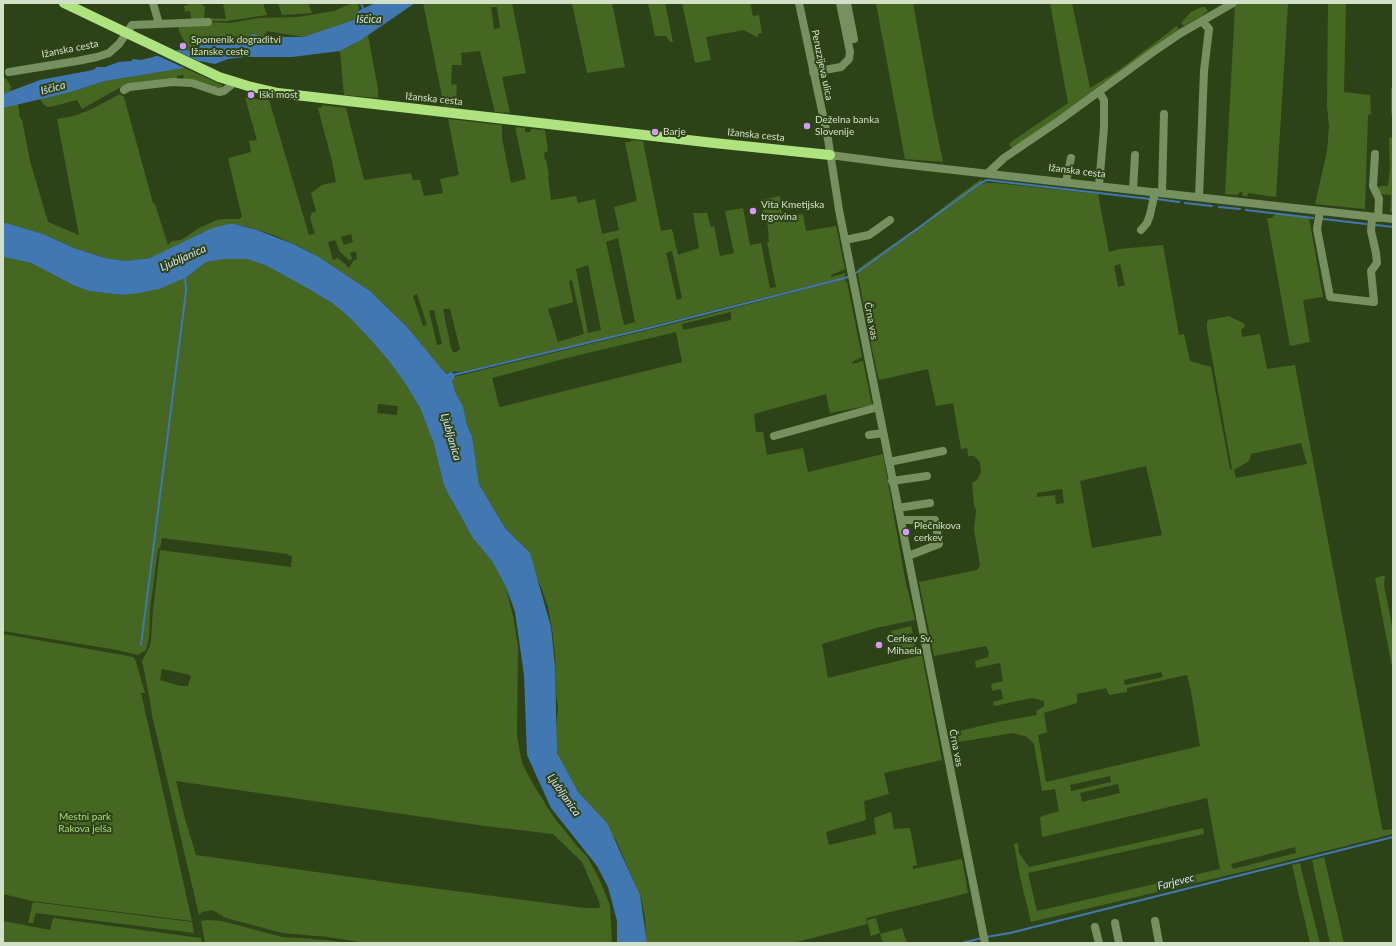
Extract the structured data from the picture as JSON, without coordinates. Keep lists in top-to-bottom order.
{
  "streets": {
    "main road": ["Ižanska cesta"],
    "street": ["Peruzzijeva ulica", "Črna vas"]
  },
  "crossings": [
    ["Ižanska cesta", "Peruzzijeva ulica"],
    ["Ižanska cesta", "Črna vas"],
    ["Peruzzijeva ulica", "Črna vas"]
  ],
  "water": ["Iščica", "Ljubljanica", "Farjevec"],
  "parks": ["Mestni park Rakova jelša"],
  "places": [
    "Spomenik dograditvi Ižanske ceste",
    "Iški most",
    "Deželna banka Slovenije",
    "Barje",
    "Vita Kmetijska trgovina",
    "Plečnikova cerkev",
    "Cerkev Sv. Mihaela"
  ]
}
